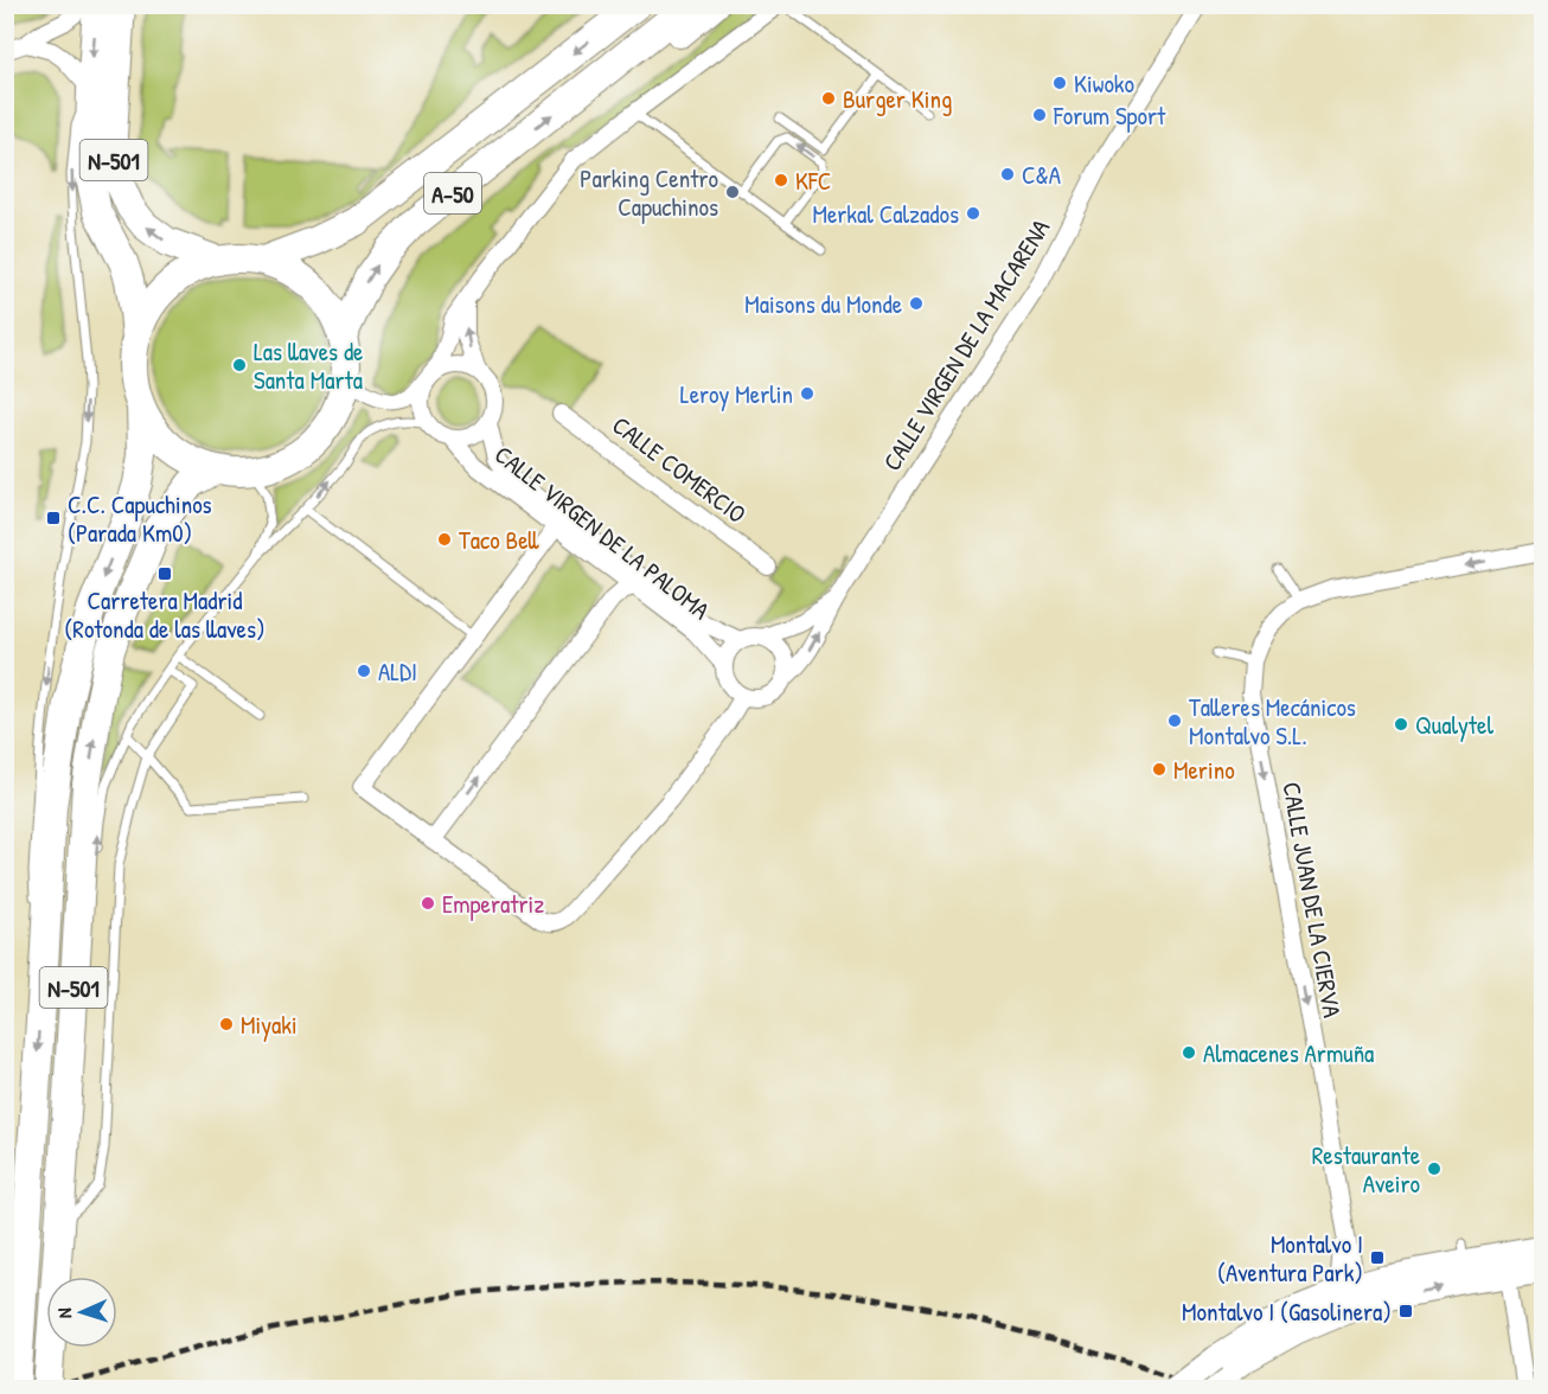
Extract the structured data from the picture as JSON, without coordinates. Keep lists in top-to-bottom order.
{
  "streets": {
    "highway": ["N-501", "A-50"],
    "street": [
      "CALLE VIRGEN DE LA MACARENA",
      "CALLE COMERCIO",
      "CALLE VIRGEN DE LA PALOMA",
      "CALLE JUAN DE LA CIERVA"
    ]
  },
  "crossings": [
    ["N-501", "A-50"],
    ["CALLE VIRGEN DE LA MACARENA", "CALLE VIRGEN DE LA PALOMA"]
  ],
  "one_way": ["CALLE JUAN DE LA CIERVA"],
  "places": {
    "other": [
      "Kiwoko",
      "Burger King",
      "Forum Sport",
      "C&A",
      "KFC",
      "Parking Centro Capuchinos",
      "Merkal Calzados",
      "Maisons du Monde",
      "Las llaves de Santa Marta",
      "Leroy Merlin",
      "Taco Bell",
      "ALDI",
      "Talleres Mecánicos Montalvo S.L.",
      "Qualytel",
      "Merino",
      "Emperatriz",
      "Miyaki",
      "Almacenes Armuña",
      "Restaurante Aveiro"
    ],
    "transit": [
      "C.C. Capuchinos (Parada Km0)",
      "Carretera Madrid (Rotonda de las llaves)",
      "Montalvo I (Aventura Park)",
      "Montalvo I (Gasolinera)"
    ]
  },
  "north": "left"
}
